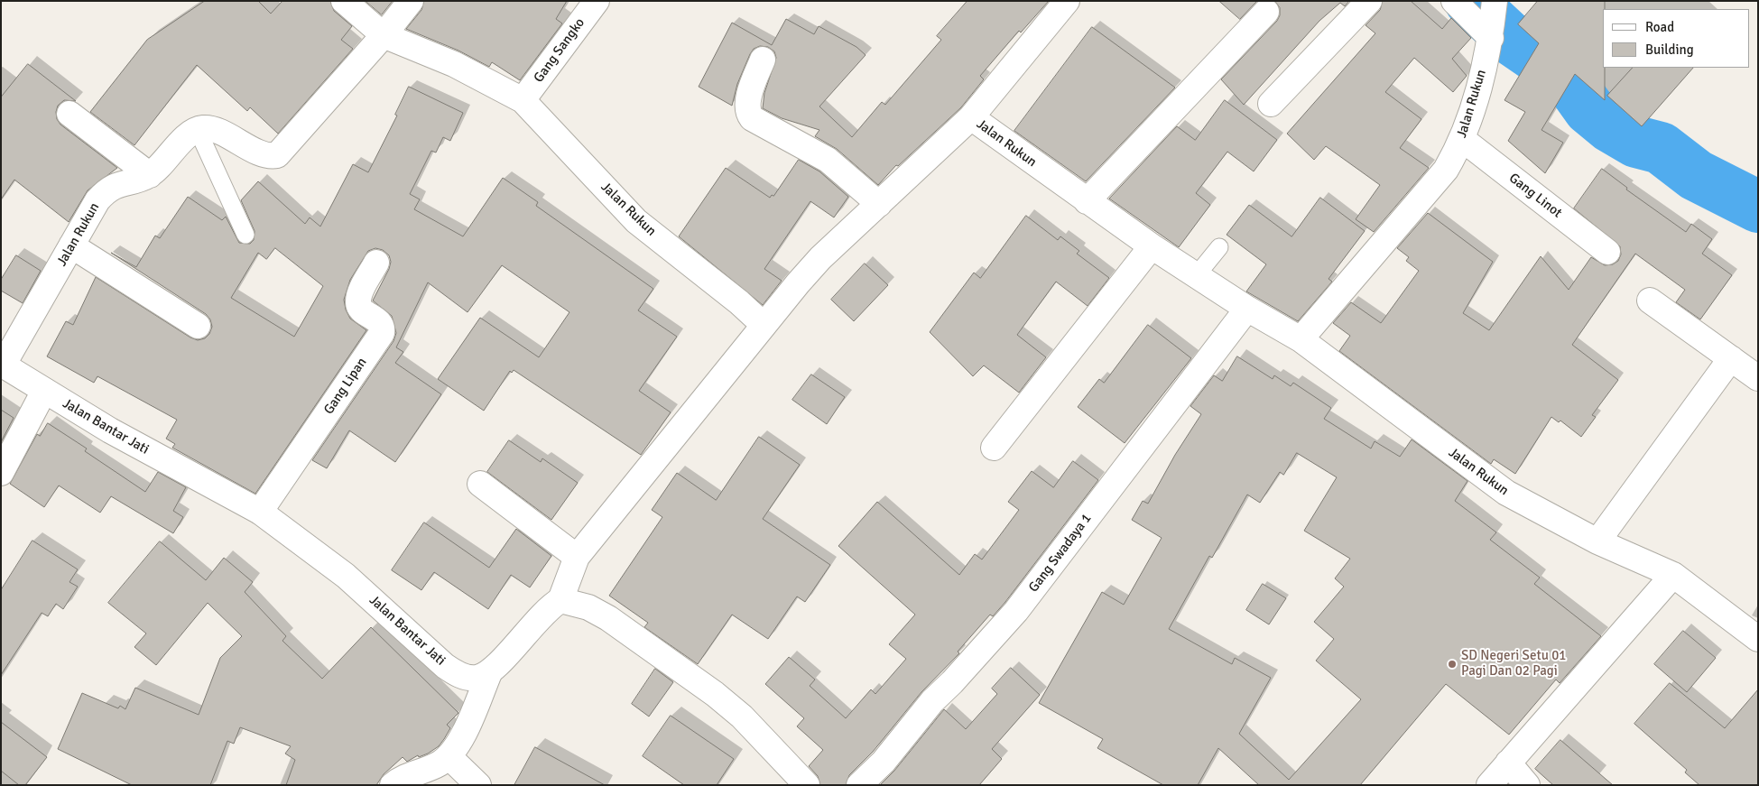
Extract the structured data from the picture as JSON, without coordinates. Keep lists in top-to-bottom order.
{
  "streets": {
    "street": [
      "Gang Sangko",
      "Jalan Rukun",
      "Gang Linot",
      "Gang Lipan",
      "Jalan Bantar Jati",
      "Gang Swadaya 1"
    ]
  },
  "crossings": [
    ["Gang Sangko", "Jalan Rukun"],
    ["Jalan Rukun", "Gang Linot"],
    ["Jalan Rukun", "Jalan Bantar Jati"],
    ["Jalan Rukun", "Gang Swadaya 1"],
    ["Gang Lipan", "Jalan Bantar Jati"]
  ],
  "places": ["SD Negeri Setu 01 Pagi Dan 02 Pagi"],
  "legend": ["Road", "Building"]
}
